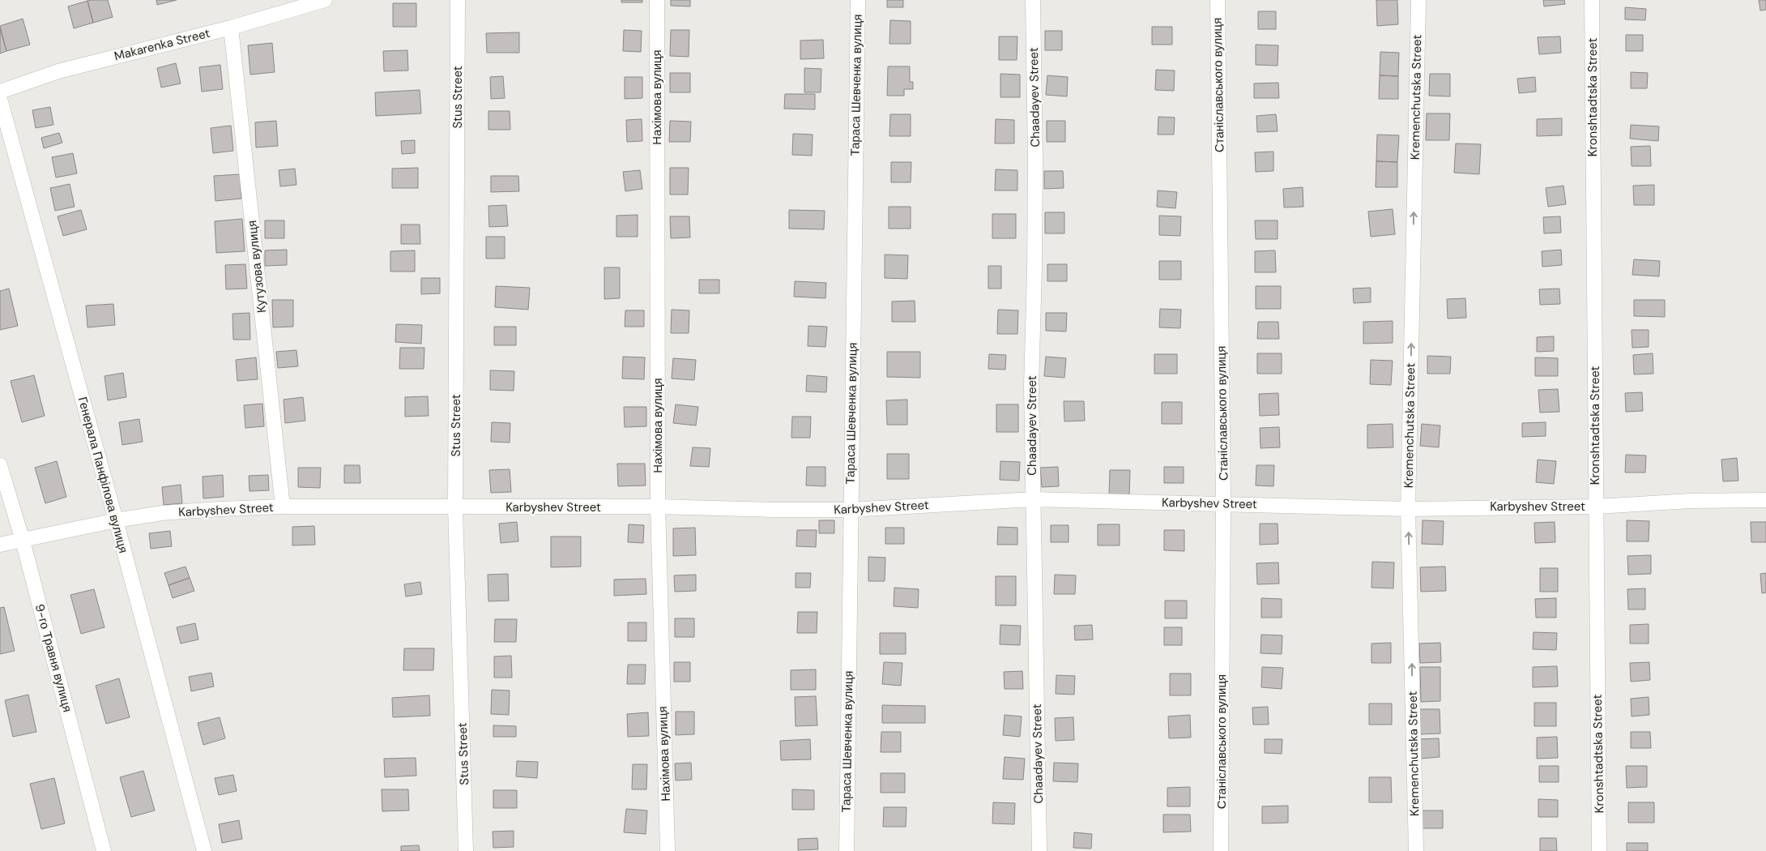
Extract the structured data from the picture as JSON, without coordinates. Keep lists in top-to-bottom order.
{
  "streets": {
    "street": [
      "Makarenka Street",
      "Тараса Шевченка вулиця",
      "Станіславського вулиця",
      "Stus Street",
      "Нахімова вулиця",
      "Chaadayev Street",
      "Kremenchutska Street",
      "Kronshtadtska Street",
      "Кутузова вулиця",
      "Генерала Панфілова вулиця",
      "Karbyshev Street",
      "9-го Травня вулиця"
    ]
  },
  "crossings": [
    ["Makarenka Street", "Кутузова вулиця"],
    ["Тараса Шевченка вулиця", "Karbyshev Street"],
    ["Станіславського вулиця", "Karbyshev Street"],
    ["Stus Street", "Karbyshev Street"],
    ["Нахімова вулиця", "Karbyshev Street"],
    ["Chaadayev Street", "Karbyshev Street"],
    ["Kremenchutska Street", "Karbyshev Street"],
    ["Kronshtadtska Street", "Karbyshev Street"],
    ["Кутузова вулиця", "Karbyshev Street"],
    ["Генерала Панфілова вулиця", "Karbyshev Street"],
    ["Karbyshev Street", "9-го Травня вулиця"]
  ],
  "one_way": ["Kremenchutska Street"]
}
